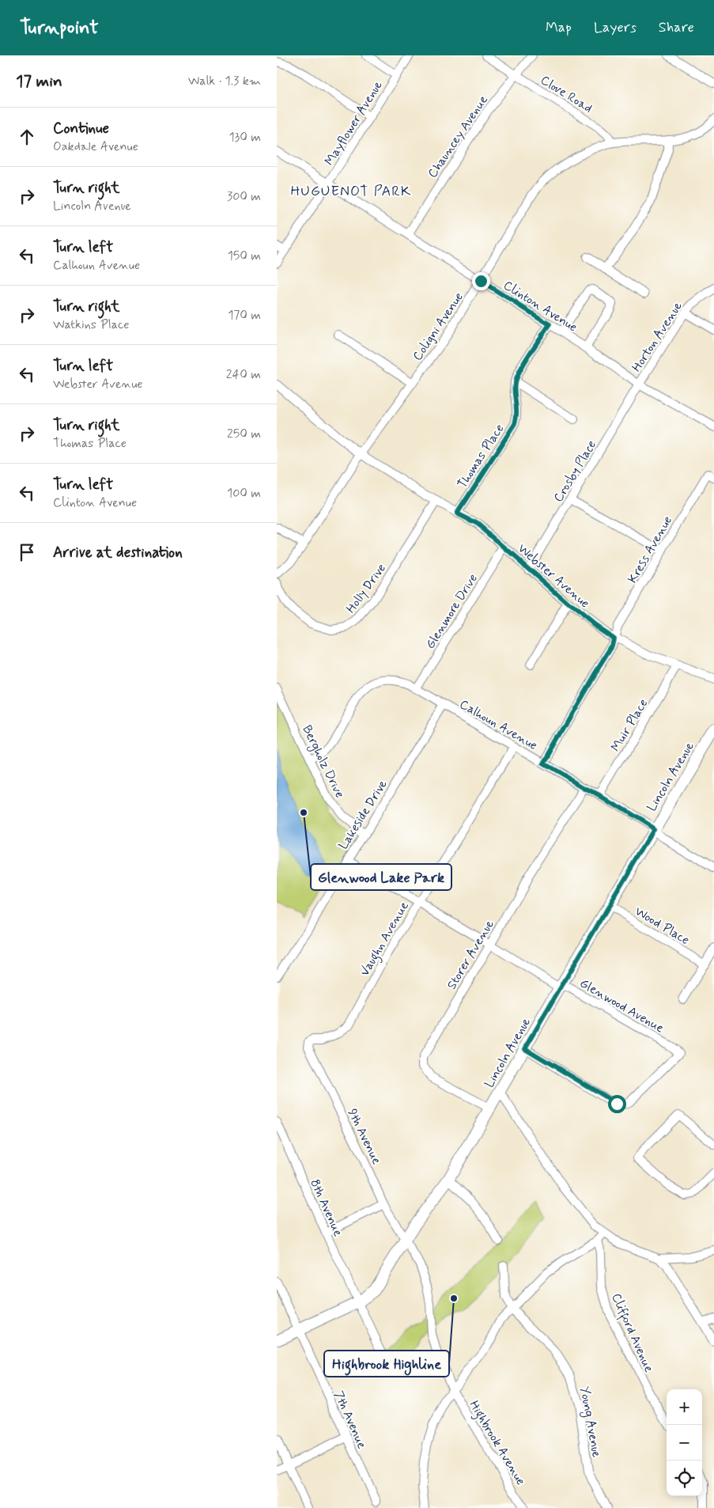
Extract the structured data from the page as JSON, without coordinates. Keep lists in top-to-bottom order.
{
  "streets": {
    "main road": ["Lincoln Avenue"],
    "street": [
      "Clove Road",
      "Mayflower Avenue",
      "Chauncey Avenue",
      "Clinton Avenue",
      "Coligni Avenue",
      "Horton Avenue",
      "Thomas Place",
      "Crosby Place",
      "Kress Avenue",
      "Webster Avenue",
      "Holly Drive",
      "Glenmore Drive",
      "Calhoun Avenue",
      "Muir Place",
      "Bergholz Drive",
      "Lakeside Drive",
      "Wood Place",
      "Vaughn Avenue",
      "Storer Avenue",
      "Glenwood Avenue",
      "9th Avenue",
      "8th Avenue",
      "Clifford Avenue",
      "7th Avenue",
      "Young Avenue",
      "Highbrook Avenue"
    ]
  },
  "crossings": [
    ["Clove Road", "Chauncey Avenue"],
    ["Clove Road", "Coligni Avenue"],
    ["Mayflower Avenue", "Clinton Avenue"],
    ["Chauncey Avenue", "Clinton Avenue"],
    ["Clinton Avenue", "Coligni Avenue"],
    ["Clinton Avenue", "Horton Avenue"],
    ["Clinton Avenue", "Crosby Place"],
    ["Coligni Avenue", "Webster Avenue"],
    ["Horton Avenue", "Crosby Place"],
    ["Thomas Place", "Webster Avenue"],
    ["Crosby Place", "Webster Avenue"],
    ["Kress Avenue", "Webster Avenue"],
    ["Kress Avenue", "Calhoun Avenue"],
    ["Webster Avenue", "Holly Drive"],
    ["Webster Avenue", "Glenmore Drive"],
    ["Webster Avenue", "Muir Place"],
    ["Glenmore Drive", "Calhoun Avenue"],
    ["Calhoun Avenue", "Muir Place"],
    ["Calhoun Avenue", "Bergholz Drive"],
    ["Calhoun Avenue", "Lincoln Avenue"],
    ["Calhoun Avenue", "Lakeside Drive"],
    ["Calhoun Avenue", "Vaughn Avenue"],
    ["Calhoun Avenue", "Storer Avenue"],
    ["Bergholz Drive", "Lakeside Drive"],
    ["Lincoln Avenue", "Wood Place"],
    ["Lincoln Avenue", "Storer Avenue"],
    ["Lincoln Avenue", "Glenwood Avenue"],
    ["Lincoln Avenue", "9th Avenue"],
    ["Lincoln Avenue", "8th Avenue"],
    ["Lincoln Avenue", "7th Avenue"],
    ["Lincoln Avenue", "Highbrook Avenue"],
    ["Lakeside Drive", "Glenwood Avenue"],
    ["Vaughn Avenue", "Glenwood Avenue"],
    ["Vaughn Avenue", "9th Avenue"],
    ["Storer Avenue", "Glenwood Avenue"],
    ["9th Avenue", "Highbrook Avenue"]
  ],
  "districts": ["HUGUENOT PARK"],
  "places": ["Glenwood Lake Park", "Highbrook Highline"],
  "page": {
    "header": "Turnpoint",
    "nav": ["Map", "Layers", "Share"],
    "heading": ["17 min", "Walk · 1.3 km"],
    "list": [
      ["Continue", "Oakdale Avenue", "130 m"],
      ["Turn right", "Lincoln Avenue", "300 m"],
      ["Turn left", "Calhoun Avenue", "150 m"],
      ["Turn right", "Watkins Place", "170 m"],
      ["Turn left", "Webster Avenue", "240 m"],
      ["Turn right", "Thomas Place", "250 m"],
      ["Turn left", "Clinton Avenue", "100 m"],
      "Arrive at destination"
    ],
    "map_buttons": ["+", "−"]
  }
}
